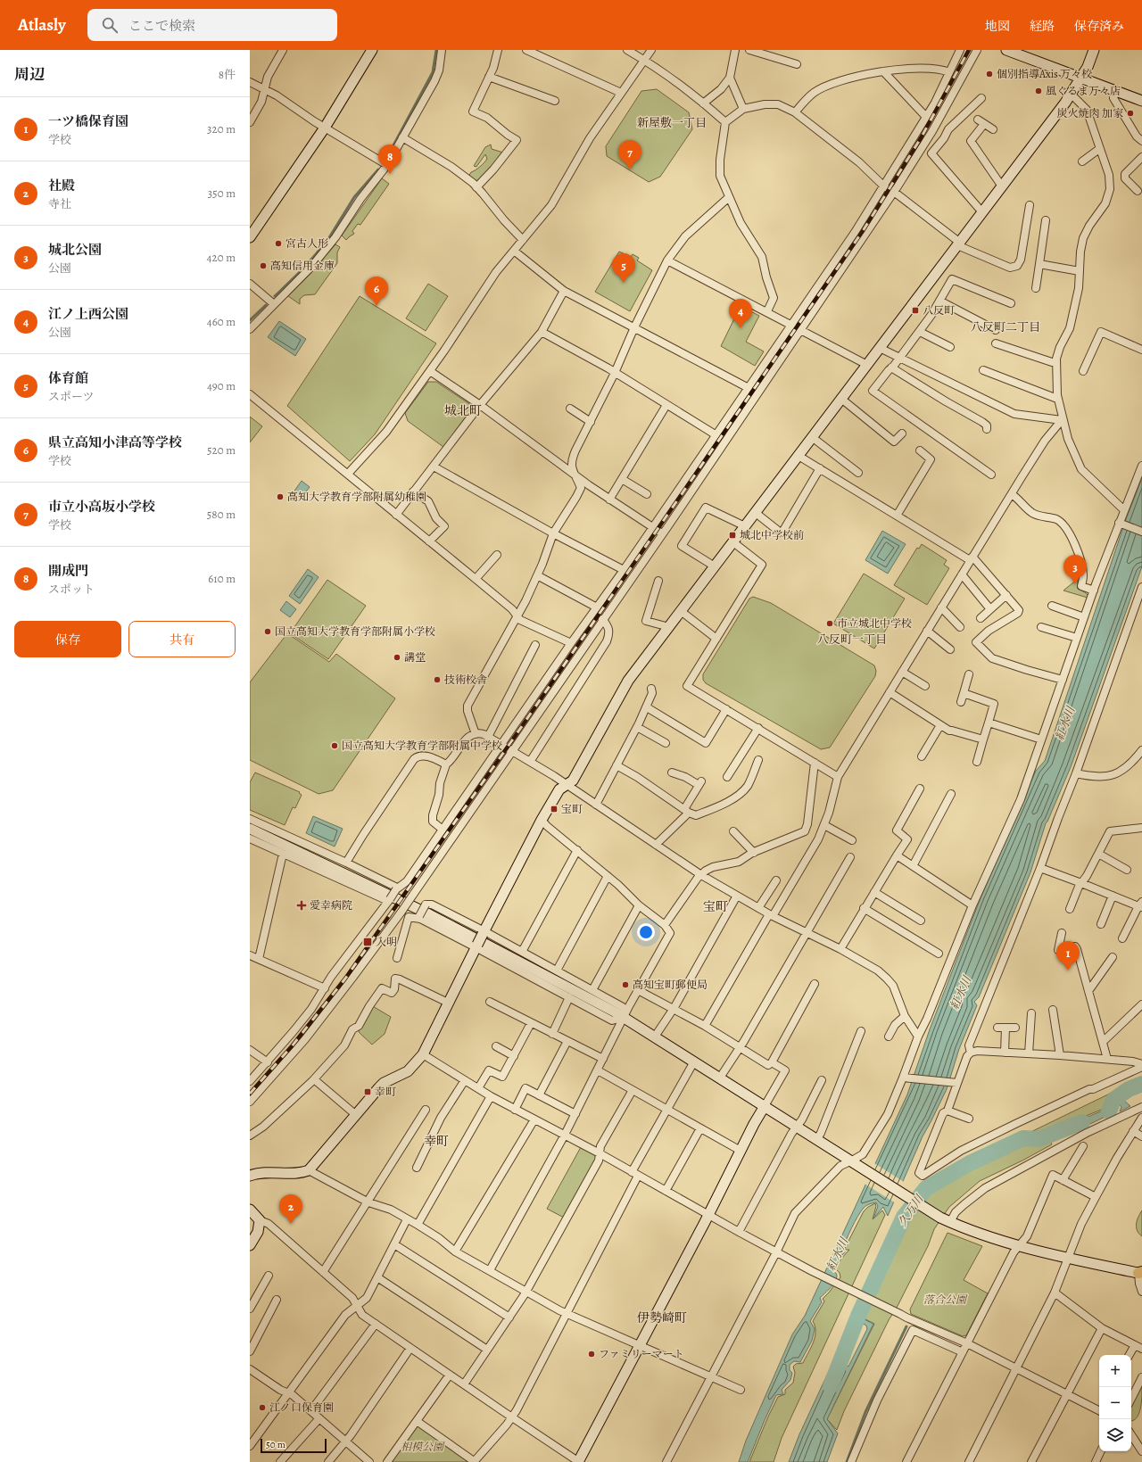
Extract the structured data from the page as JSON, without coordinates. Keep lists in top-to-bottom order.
{
  "districts": [
    "新屋敷一丁目",
    "八反町二丁目",
    "城北町",
    "八反町一丁目",
    "宝町",
    "幸町",
    "伊勢崎町"
  ],
  "water": ["紅水川", "久万川"],
  "parks": ["落合公園", "相模公園"],
  "places": {
    "other": [
      "個別指導Axis 万々校",
      "風ぐるま万々店",
      "炭火焼肉 加家",
      "宮古人形",
      "高知信用金庫",
      "高知大学教育学部附属幼稚園",
      "市立城北中学校",
      "国立高知大学教育学部附属小学校",
      "講堂",
      "技術校舎",
      "国立高知大学教育学部附属中学校",
      "高知宝町郵便局",
      "ファミリーマート",
      "江ノ口保育園"
    ],
    "transit": [
      "八反町",
      "城北中学校前",
      "宝町",
      "入明",
      "幸町"
    ],
    "health": ["愛幸病院"]
  },
  "scale_bar": "50 m",
  "page": {
    "header": "Atlasly",
    "search": "ここで検索",
    "nav": ["地図", "経路", "保存済み"],
    "heading": ["周辺", "8件"],
    "list": [
      {
        "mark": "1",
        "name": "一ツ橋保育園",
        "note": "学校",
        "value": "320 m"
      },
      {
        "mark": "2",
        "name": "社殿",
        "note": "寺社",
        "value": "350 m"
      },
      {
        "mark": "3",
        "name": "城北公園",
        "note": "公園",
        "value": "420 m"
      },
      {
        "mark": "4",
        "name": "江ノ上西公園",
        "note": "公園",
        "value": "460 m"
      },
      {
        "mark": "5",
        "name": "体育館",
        "note": "スポーツ",
        "value": "490 m"
      },
      {
        "mark": "6",
        "name": "県立高知小津高等学校",
        "note": "学校",
        "value": "520 m"
      },
      {
        "mark": "7",
        "name": "市立小高坂小学校",
        "note": "学校",
        "value": "580 m"
      },
      {
        "mark": "8",
        "name": "開成門",
        "note": "スポット",
        "value": "610 m"
      }
    ],
    "pins": [
      "7",
      "8",
      "5",
      "6",
      "4",
      "3",
      "1",
      "2"
    ],
    "buttons": ["保存", "共有"],
    "map_buttons": ["+", "−"],
    "scale": "50 m"
  }
}
